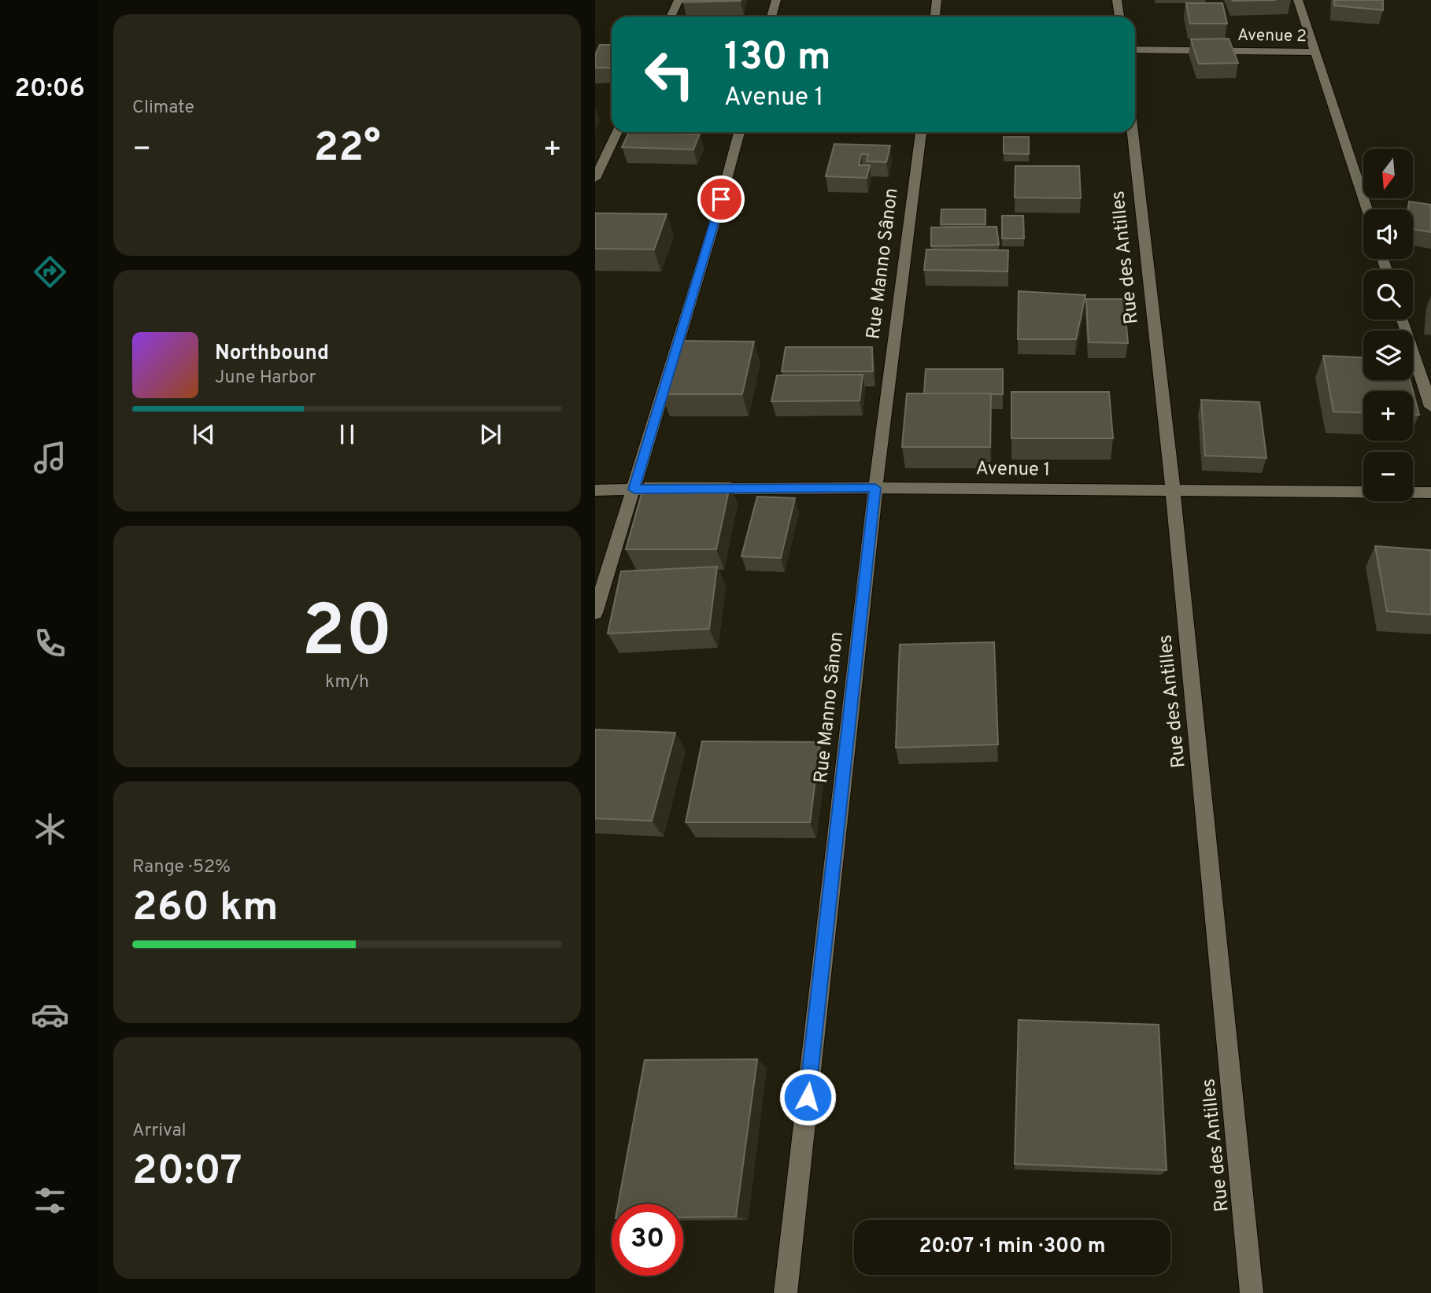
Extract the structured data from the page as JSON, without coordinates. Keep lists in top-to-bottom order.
{
  "streets": {
    "street": [
      "Avenue 2",
      "Rue des Antilles",
      "Rue Manno Sânon",
      "Avenue 1"
    ]
  },
  "crossings": [
    ["Rue des Antilles", "Avenue 1"],
    ["Rue Manno Sânon", "Avenue 1"]
  ],
  "north": "bottom",
  "page": {
    "tabs": "20:06",
    "tile": [
      "Climate",
      ["20", "km/h"],
      ["Range · 52%", "260 km"],
      ["Arrival", "20:07"]
    ],
    "turn": ["130 m", "Avenue 1"],
    "heat": ["−", "22°", "+"],
    "map_buttons": ["+", "−"],
    "song": ["Northbound", "June Harbor"],
    "limit": "30",
    "trip": "20:07 · 1 min · 300 m"
  }
}
